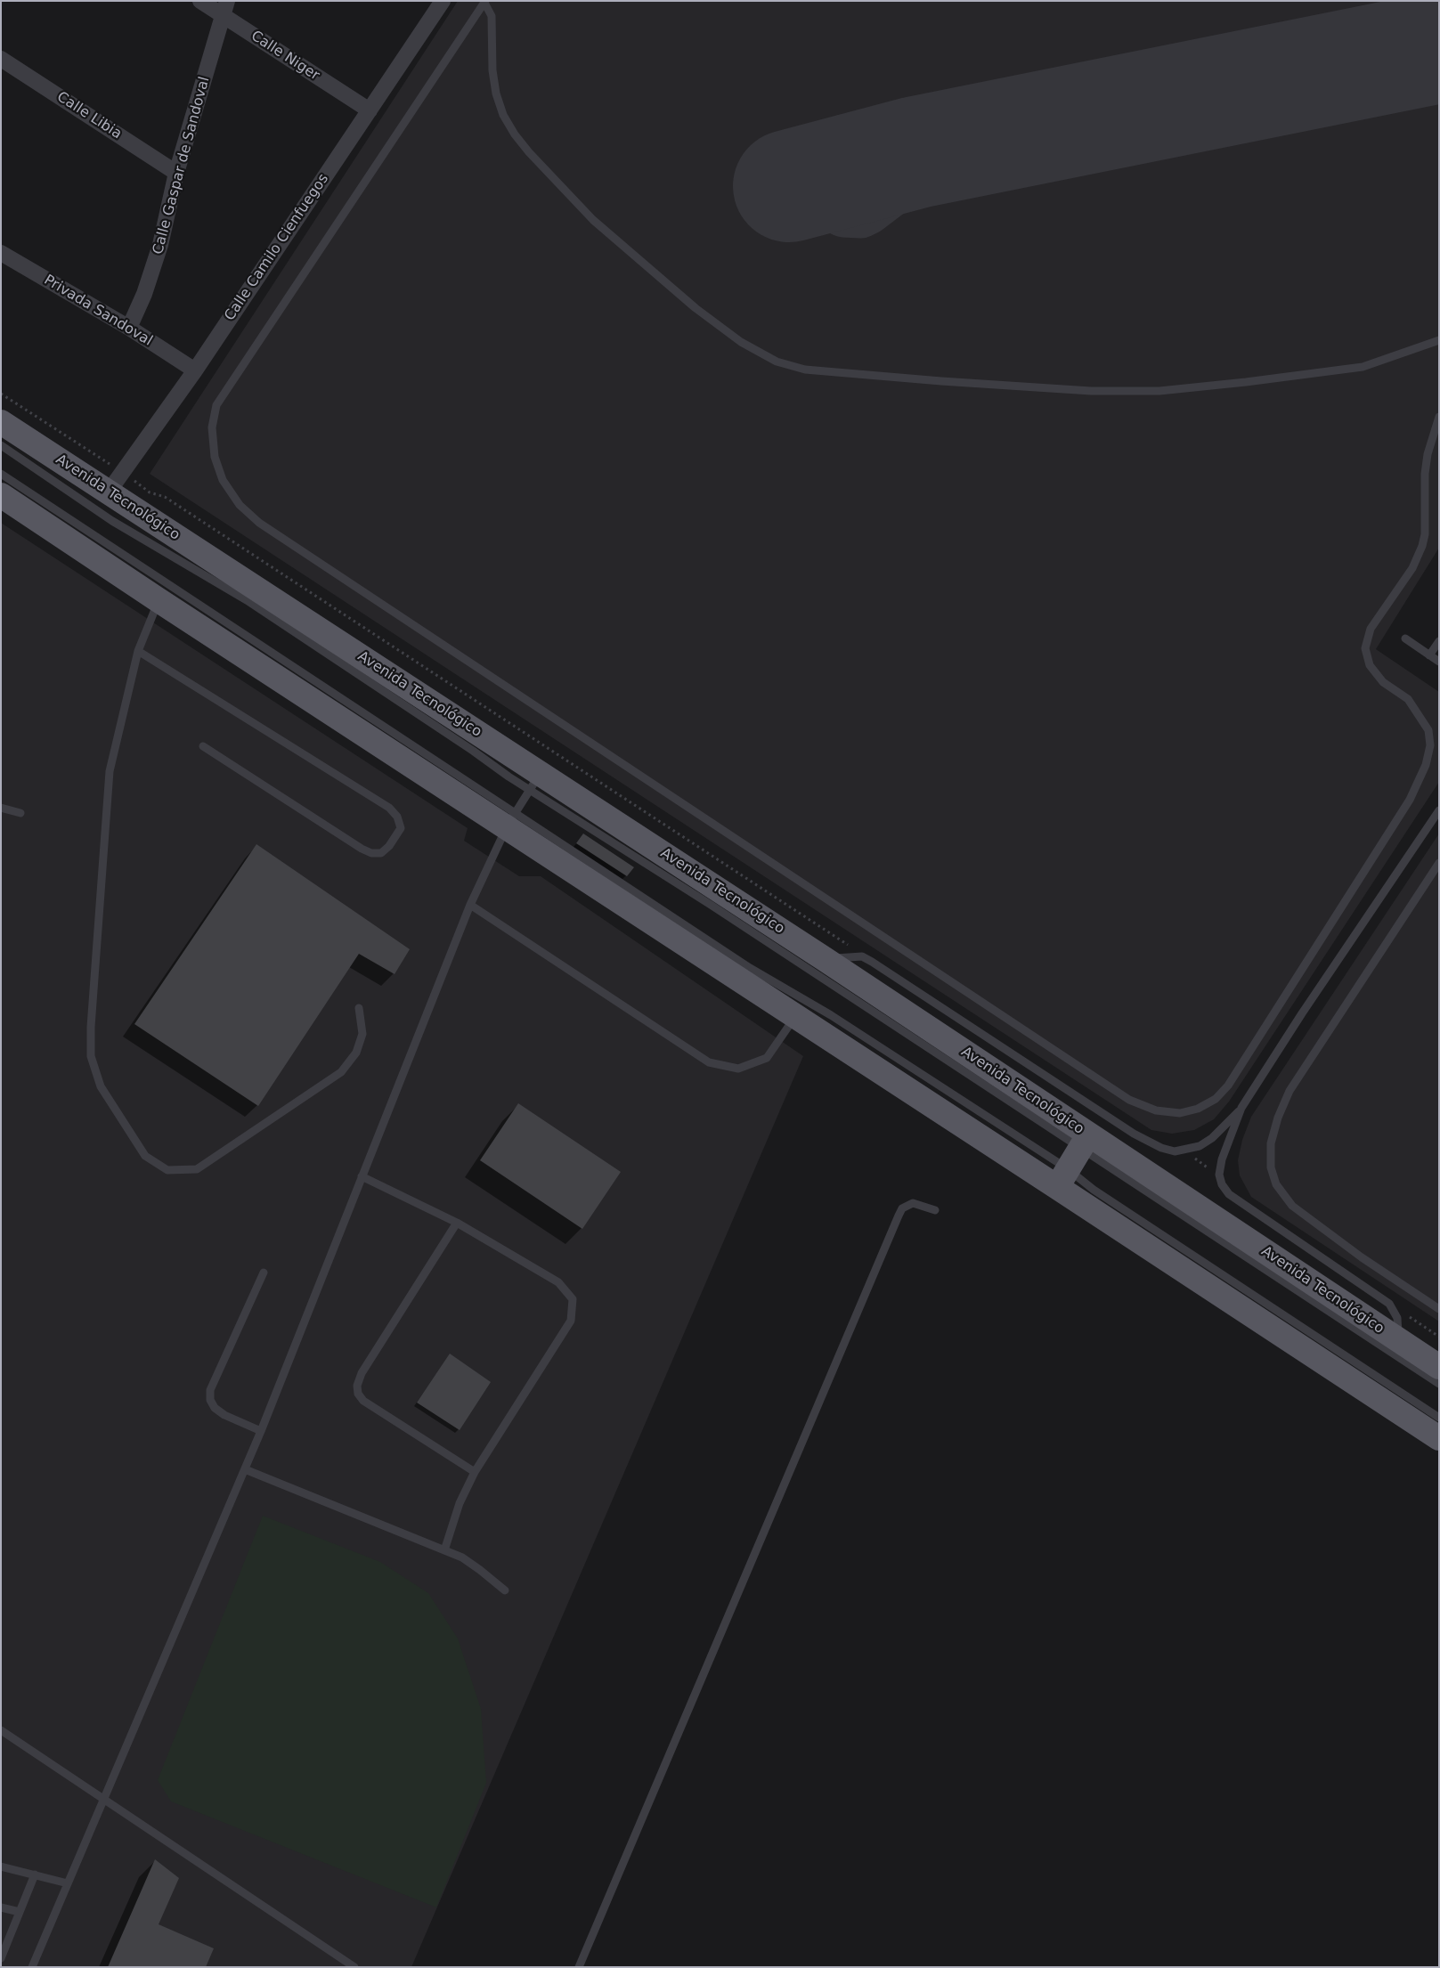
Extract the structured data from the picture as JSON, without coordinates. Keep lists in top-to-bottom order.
{
  "streets": {
    "main road": ["Avenida Tecnológico"],
    "street": [
      "Calle Niger",
      "Calle Libia",
      "Calle Gaspar de Sandoval",
      "Calle Camilo Cienfuegos",
      "Privada Sandoval"
    ]
  },
  "crossings": [
    ["Calle Niger", "Calle Gaspar de Sandoval"],
    ["Calle Niger", "Calle Camilo Cienfuegos"],
    ["Calle Libia", "Calle Gaspar de Sandoval"],
    ["Calle Gaspar de Sandoval", "Privada Sandoval"],
    ["Calle Camilo Cienfuegos", "Privada Sandoval"],
    ["Calle Camilo Cienfuegos", "Avenida Tecnológico"]
  ]
}
